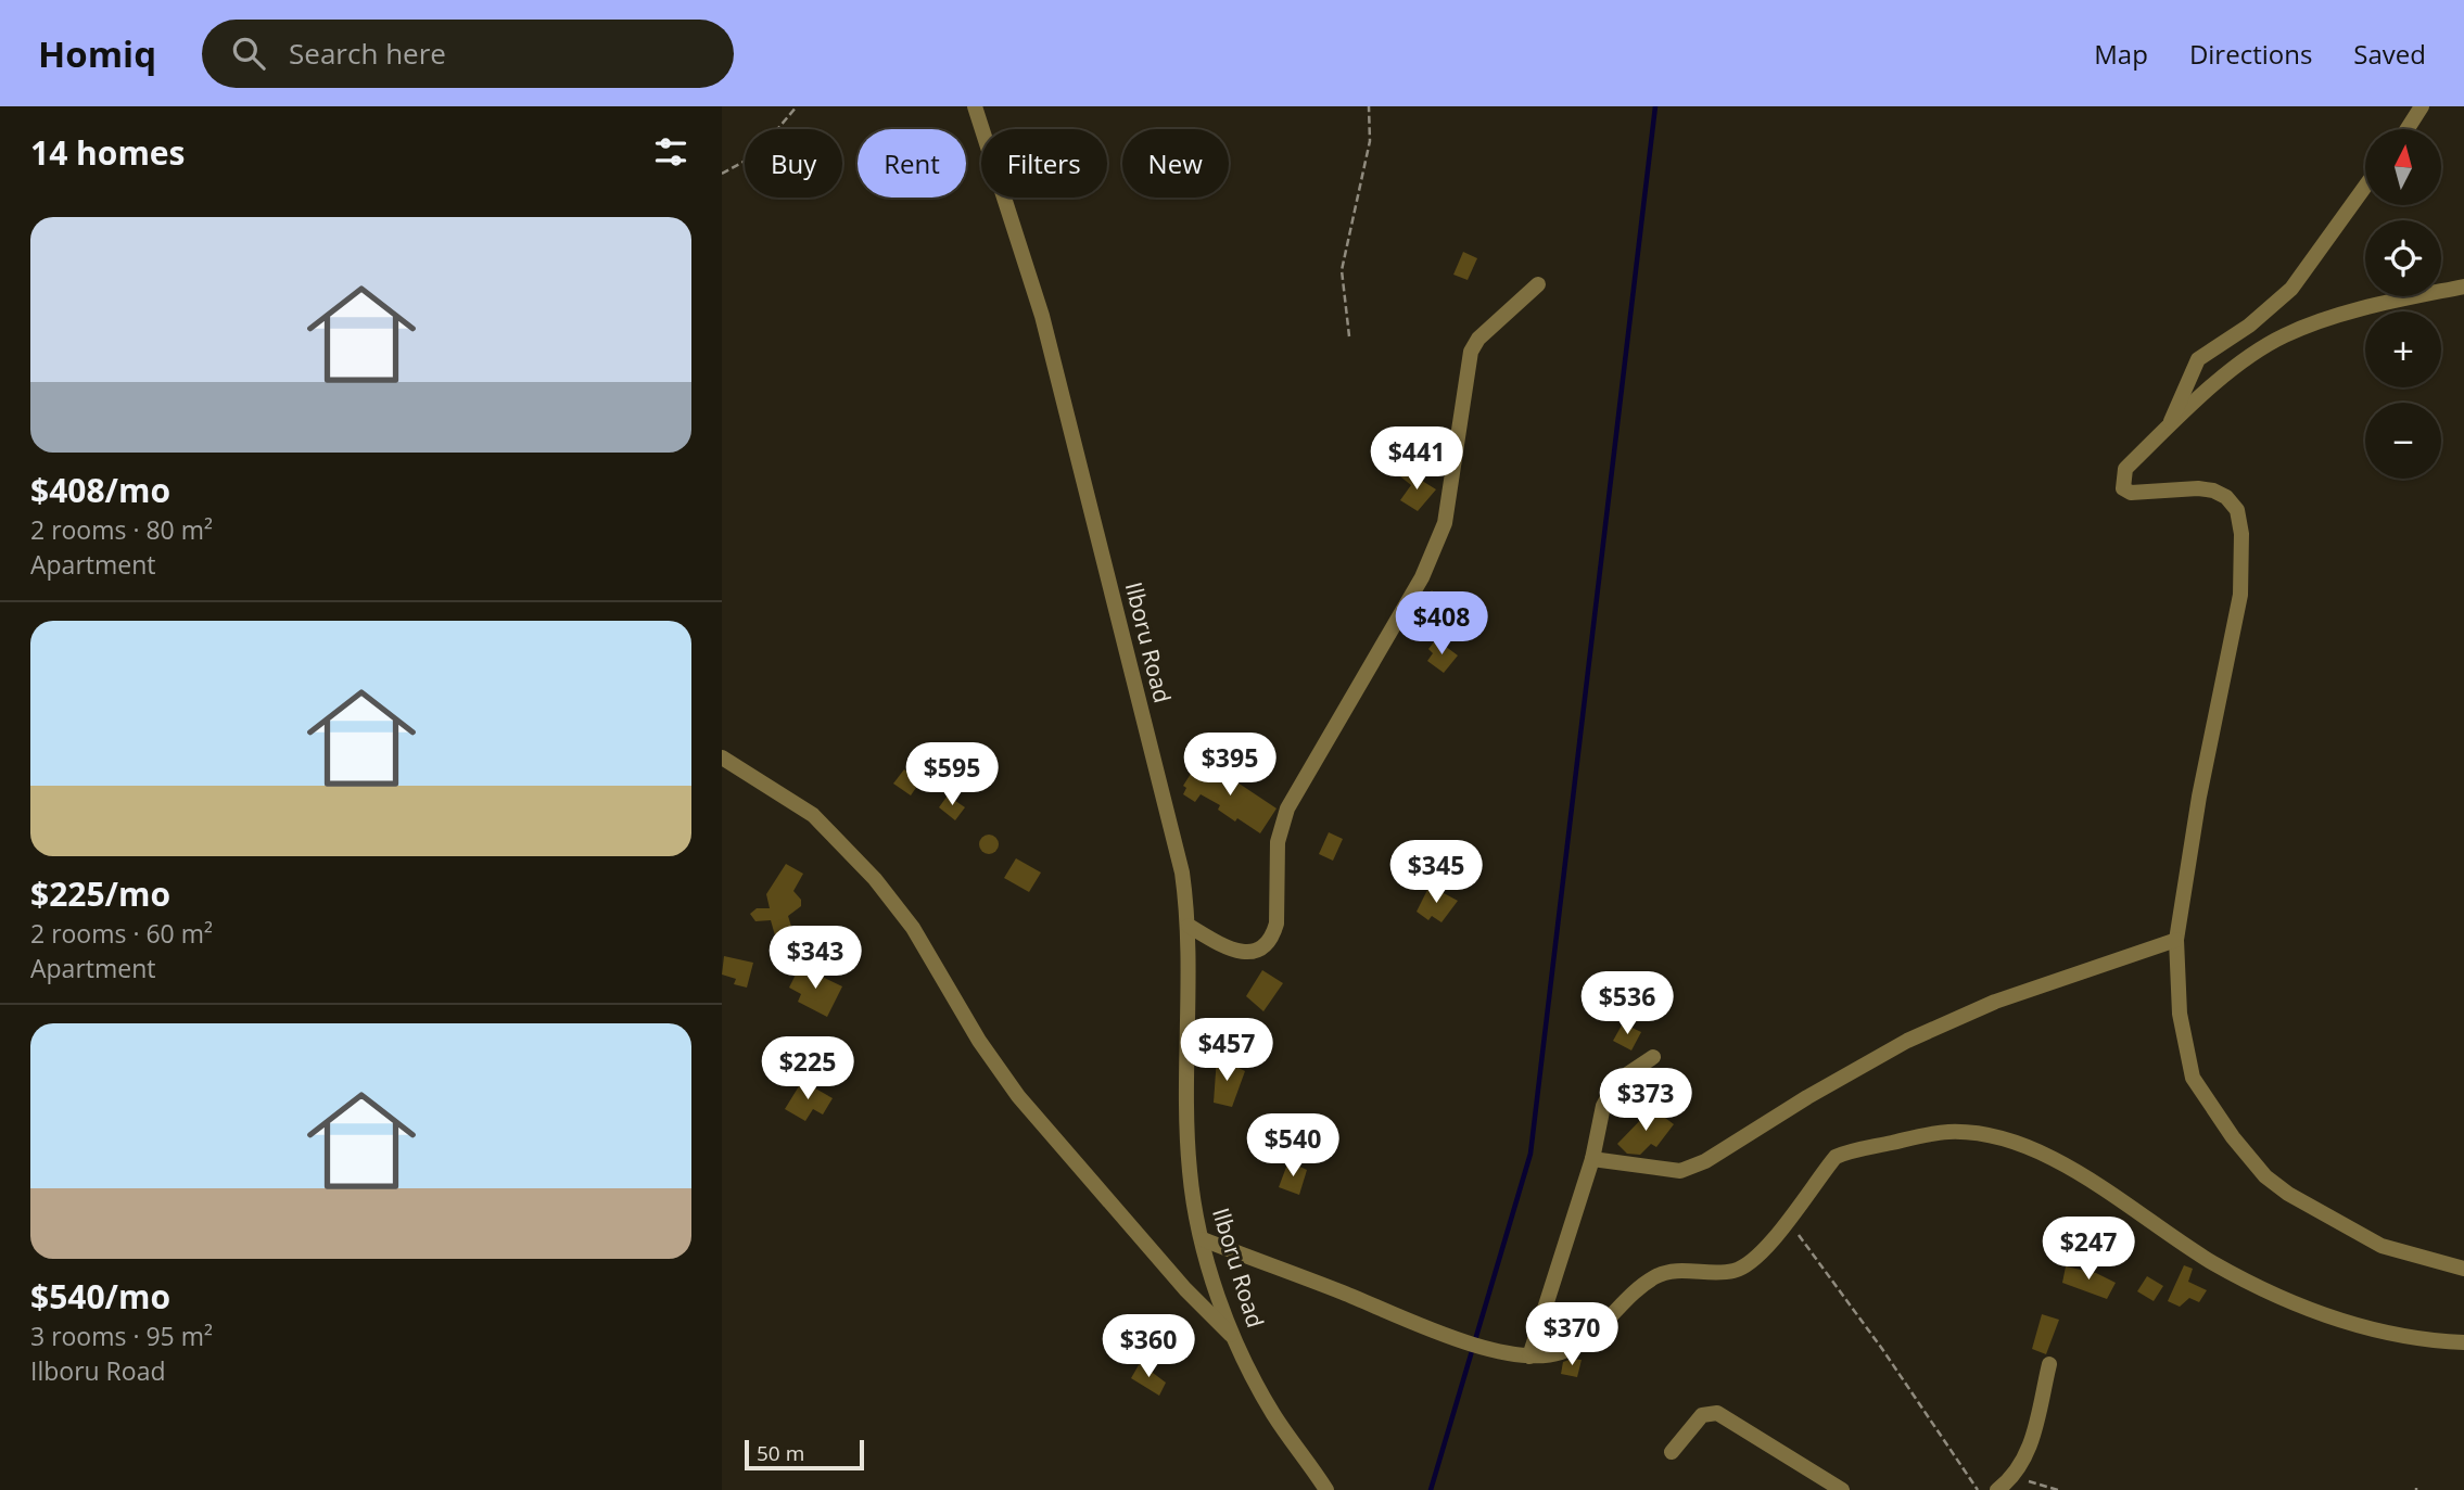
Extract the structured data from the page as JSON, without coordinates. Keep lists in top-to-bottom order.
{
  "streets": {
    "street": ["Ilboru Road"]
  },
  "scale_bar": "50 m",
  "north": "top",
  "page": {
    "header": "Homiq",
    "search": "Search here",
    "nav": ["Map", "Directions", "Saved"],
    "heading": "14 homes",
    "map_buttons": ["+", "−"],
    "chip": [
      "Buy",
      "Rent",
      "Filters",
      "New"
    ],
    "list": [
      {
        "name": "$408/mo",
        "note": "2 rooms · 80 m² · Apartment"
      },
      {
        "name": "$225/mo",
        "note": "2 rooms · 60 m² · Apartment"
      },
      {
        "name": "$540/mo",
        "note": "3 rooms · 95 m² · Ilboru Road"
      }
    ],
    "price": [
      "$441",
      "$408",
      "$395",
      "$595",
      "$345",
      "$343",
      "$536",
      "$457",
      "$225",
      "$373",
      "$540",
      "$247",
      "$370",
      "$360"
    ],
    "scale": "50 m"
  }
}
